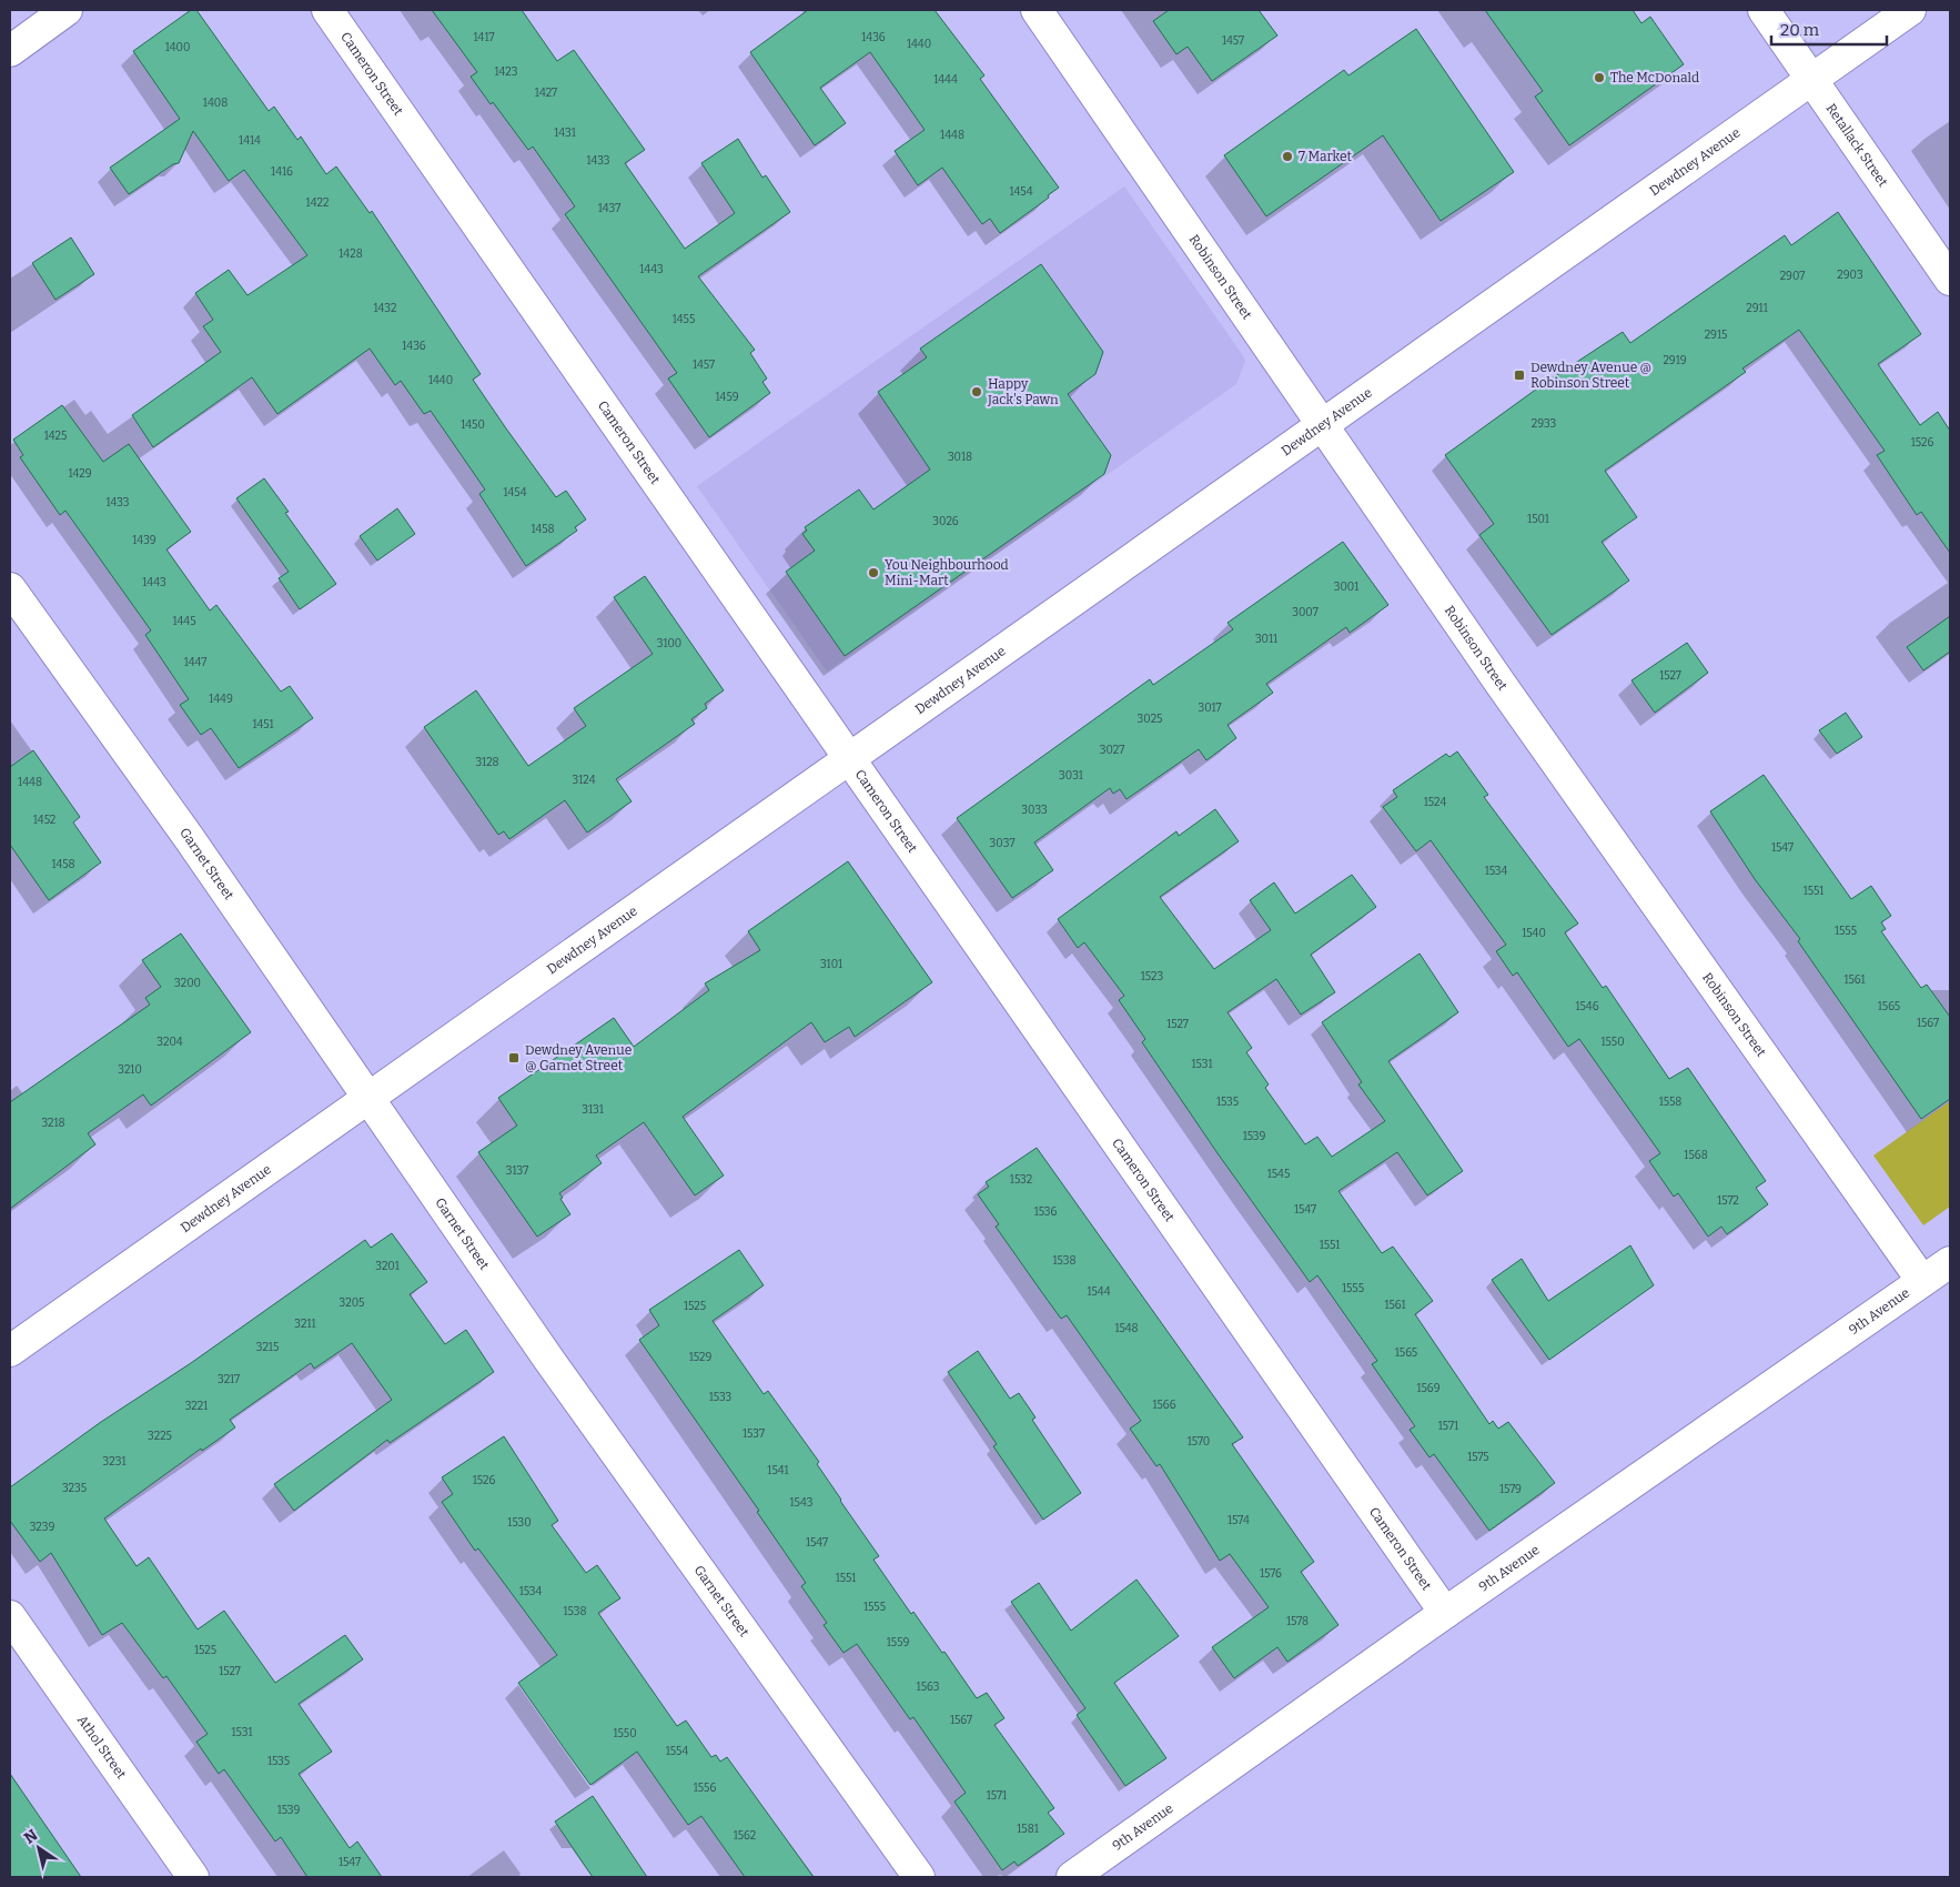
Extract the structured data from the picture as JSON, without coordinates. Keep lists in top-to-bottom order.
{
  "streets": {
    "street": [
      "Cameron Street",
      "Retallack Street",
      "Dewdney Avenue",
      "Robinson Street",
      "Garnet Street",
      "9th Avenue",
      "Athol Street"
    ]
  },
  "crossings": [
    ["Cameron Street", "Dewdney Avenue"],
    ["Cameron Street", "9th Avenue"],
    ["Retallack Street", "Dewdney Avenue"],
    ["Dewdney Avenue", "Robinson Street"],
    ["Dewdney Avenue", "Garnet Street"],
    ["Robinson Street", "9th Avenue"]
  ],
  "places": {
    "other": [
      "The McDonald",
      "7 Market",
      "Happy Jack's Pawn",
      "You Neighbourhood Mini-Mart"
    ],
    "transit": ["Dewdney Avenue @ Robinson Street", "Dewdney Avenue @ Garnet Street"]
  },
  "house_numbers": [
    "1417",
    "1436",
    "1457",
    "1440",
    "1400",
    "1423",
    "1444",
    "1427",
    "1408",
    "1431",
    "1448",
    "1414",
    "1433",
    "1416",
    "1454",
    "1422",
    "1437",
    "1428",
    "1443",
    "2903",
    "2907",
    "1432",
    "2911",
    "1455",
    "2915",
    "1436",
    "2919",
    "1457",
    "1440",
    "1459",
    "2933",
    "1450",
    "1425",
    "1526",
    "3018",
    "1429",
    "1454",
    "1433",
    "1501",
    "3026",
    "1458",
    "1439",
    "1443",
    "3001",
    "3007",
    "1445",
    "3011",
    "3100",
    "1447",
    "1527",
    "1449",
    "3017",
    "3025",
    "1451",
    "3027",
    "3128",
    "3031",
    "3124",
    "1448",
    "1524",
    "3033",
    "1452",
    "3037",
    "1547",
    "1458",
    "1534",
    "1551",
    "1555",
    "1540",
    "3101",
    "1523",
    "1561",
    "3200",
    "1546",
    "1565",
    "1567",
    "1527",
    "3204",
    "1550",
    "1531",
    "3210",
    "1535",
    "1558",
    "3131",
    "3218",
    "1539",
    "1568",
    "3137",
    "1545",
    "1532",
    "1572",
    "1547",
    "1536",
    "1551",
    "1538",
    "3201",
    "1555",
    "1544",
    "3205",
    "1561",
    "1525",
    "3211",
    "1548",
    "3215",
    "1565",
    "1529",
    "3217",
    "1569",
    "1533",
    "1566",
    "3221",
    "1571",
    "1537",
    "3225",
    "1570",
    "1575",
    "3231",
    "1541",
    "1526",
    "3235",
    "1579",
    "1543",
    "1574",
    "1530",
    "3239",
    "1547",
    "1576",
    "1551",
    "1534",
    "1555",
    "1538",
    "1578",
    "1559",
    "1525",
    "1527",
    "1563",
    "1567",
    "1531",
    "1550",
    "1554",
    "1535",
    "1556",
    "1571",
    "1539",
    "1581",
    "1562",
    "1547"
  ],
  "scale_bar": "20 m",
  "north": "top left"
}
